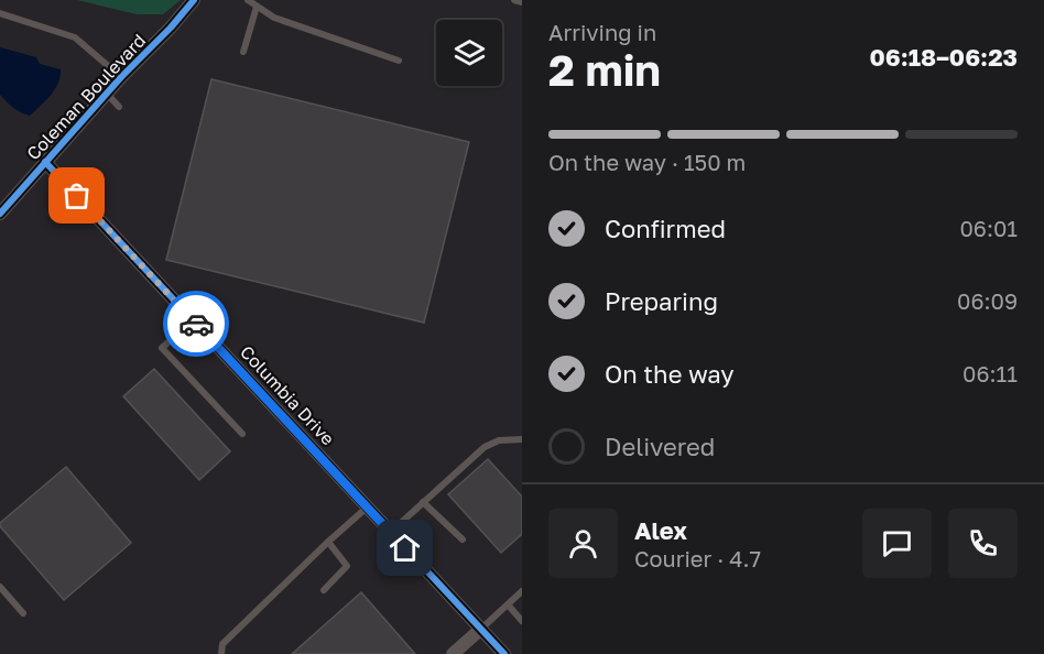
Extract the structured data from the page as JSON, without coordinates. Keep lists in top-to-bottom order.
{
  "streets": {
    "street": ["Coleman Boulevard", "Columbia Drive"]
  },
  "crossings": [
    ["Coleman Boulevard", "Columbia Drive"]
  ],
  "page": {
    "heading": ["2 min", "Arriving in", "06:18–06:23"],
    "panel": ["Alex", "Courier · 4.7"],
    "bar": "On the way · 150 m",
    "list": [
      ["Confirmed", "06:01"],
      ["Preparing", "06:09"],
      ["On the way", "06:11"],
      "Delivered"
    ]
  }
}
